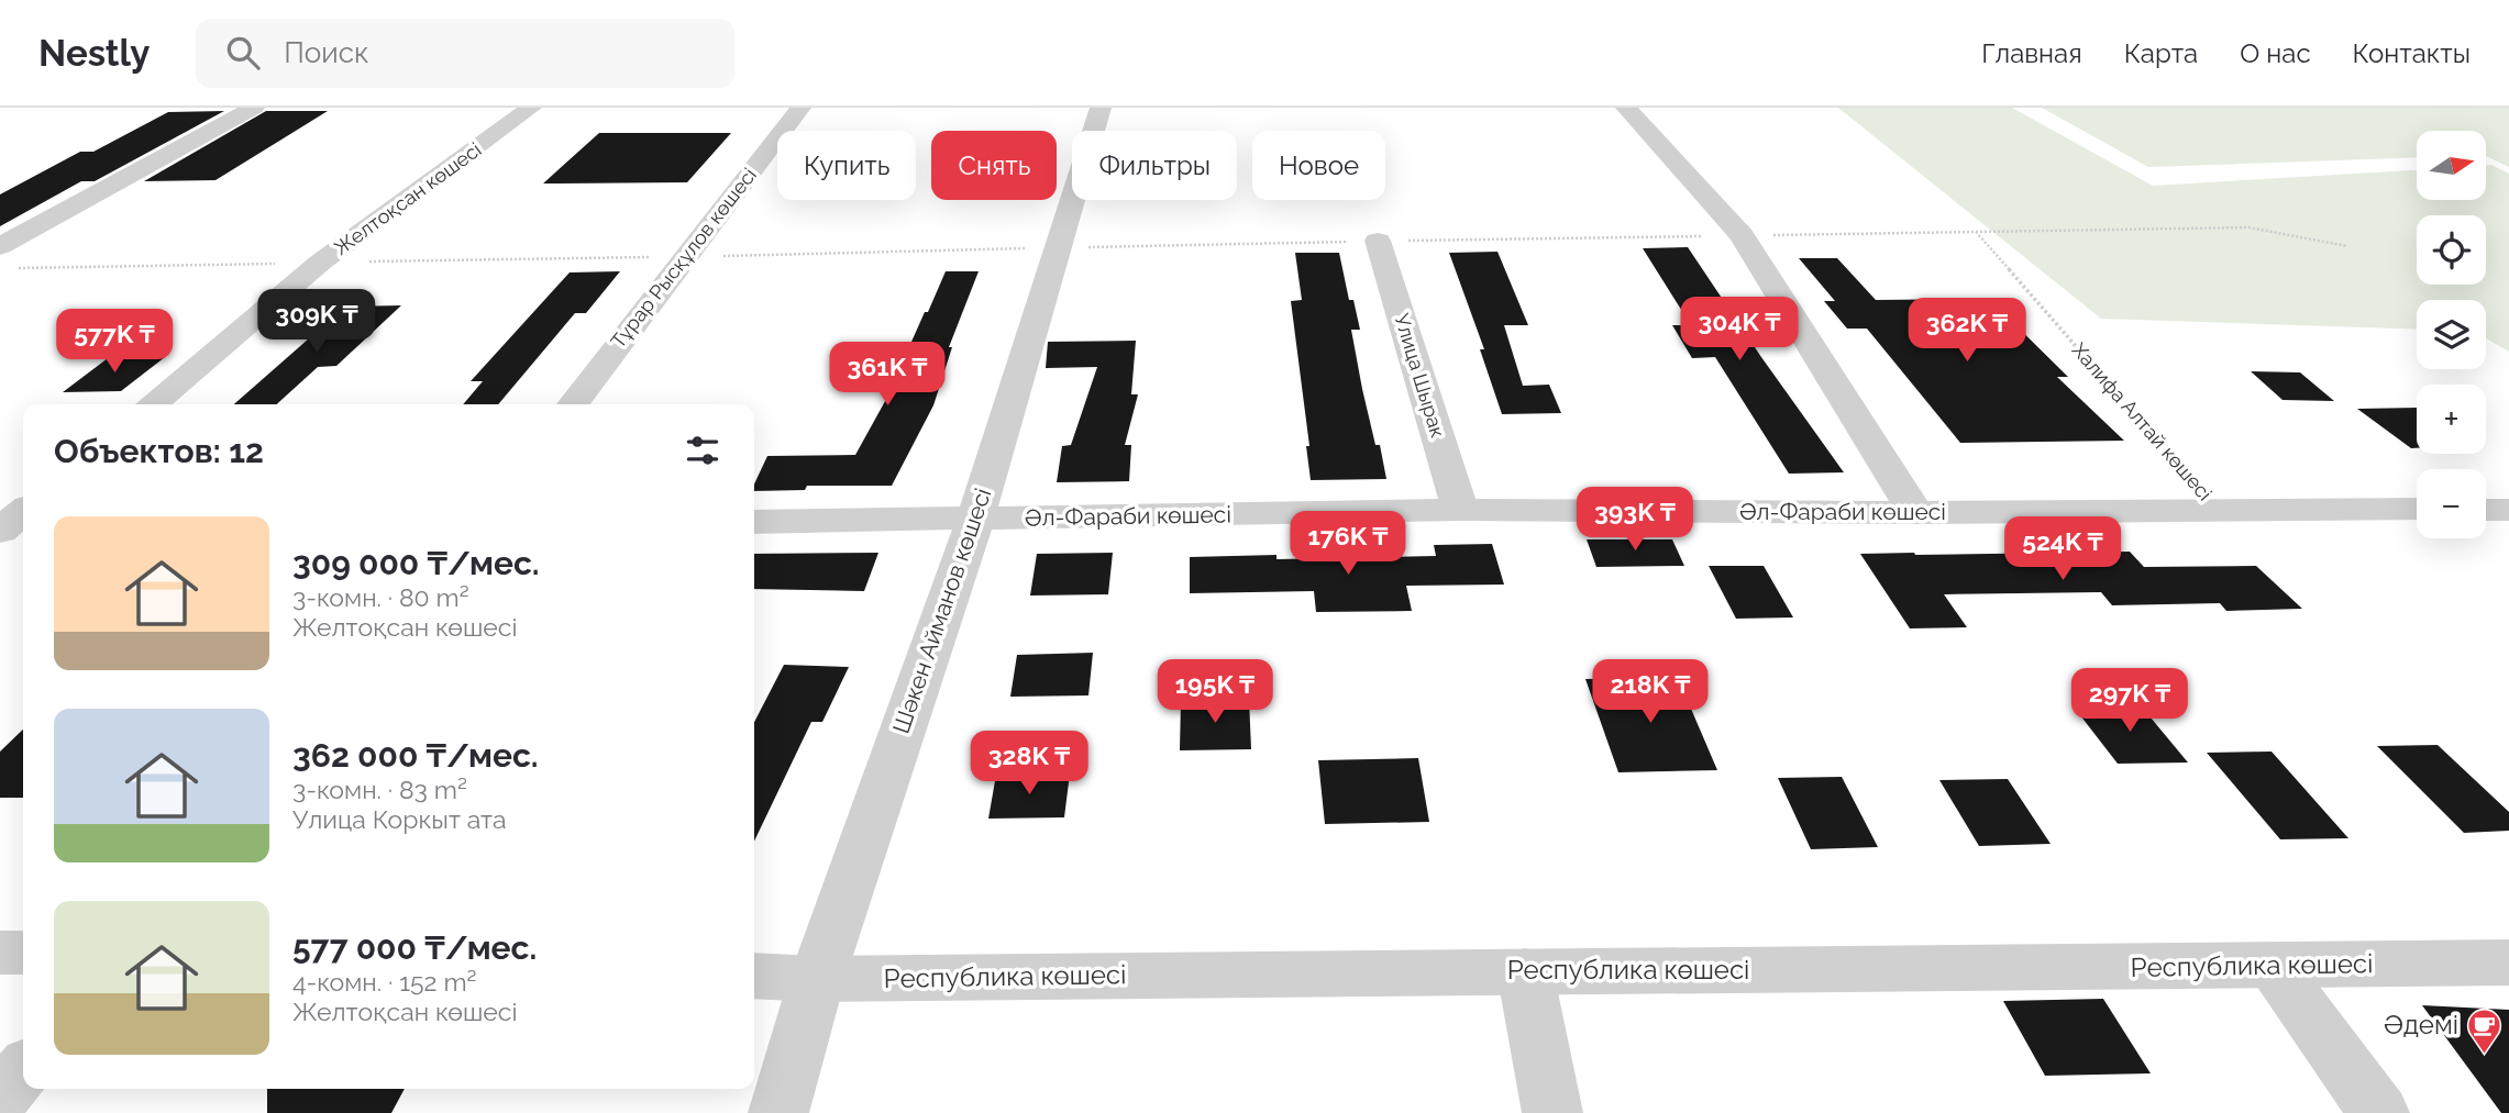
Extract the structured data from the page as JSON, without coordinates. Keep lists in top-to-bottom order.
{
  "streets": {
    "street": [
      "Желтоқсан көшесі",
      "Тұрар Рысқұлов көшесі",
      "Улица Шырак",
      "Әл-Фараби көшесі",
      "Шәкен Айманов көшесі",
      "Республика көшесі"
    ],
    "path": ["Халифа Алтай көшесі"]
  },
  "crossings": [
    ["Улица Шырак", "Әл-Фараби көшесі"],
    ["Халифа Алтай көшесі", "Әл-Фараби көшесі"],
    ["Әл-Фараби көшесі", "Шәкен Айманов көшесі"],
    ["Шәкен Айманов көшесі", "Республика көшесі"]
  ],
  "places": {
    "cafe": ["Әдемі"]
  },
  "north": "right",
  "page": {
    "header": "Nestly",
    "search": "Поиск",
    "nav": [
      "Главная",
      "Карта",
      "О нас",
      "Контакты"
    ],
    "map_buttons": ["+", "−"],
    "chip": [
      "Купить",
      "Снять",
      "Фильтры",
      "Новое"
    ],
    "price": [
      "309K ₸",
      "304K ₸",
      "362K ₸",
      "577K ₸",
      "361K ₸",
      "393K ₸",
      "176K ₸",
      "524K ₸",
      "195K ₸",
      "218K ₸",
      "297K ₸",
      "328K ₸"
    ],
    "heading": "Объектов: 12",
    "list": [
      {
        "name": "309 000 ₸/мес.",
        "note": "3-комн. · 80 m² · Желтоқсан көшесі"
      },
      {
        "name": "362 000 ₸/мес.",
        "note": "3-комн. · 83 m² · Улица Коркыт ата"
      },
      {
        "name": "577 000 ₸/мес.",
        "note": "4-комн. · 152 m² · Желтоқсан көшесі"
      }
    ]
  }
}
